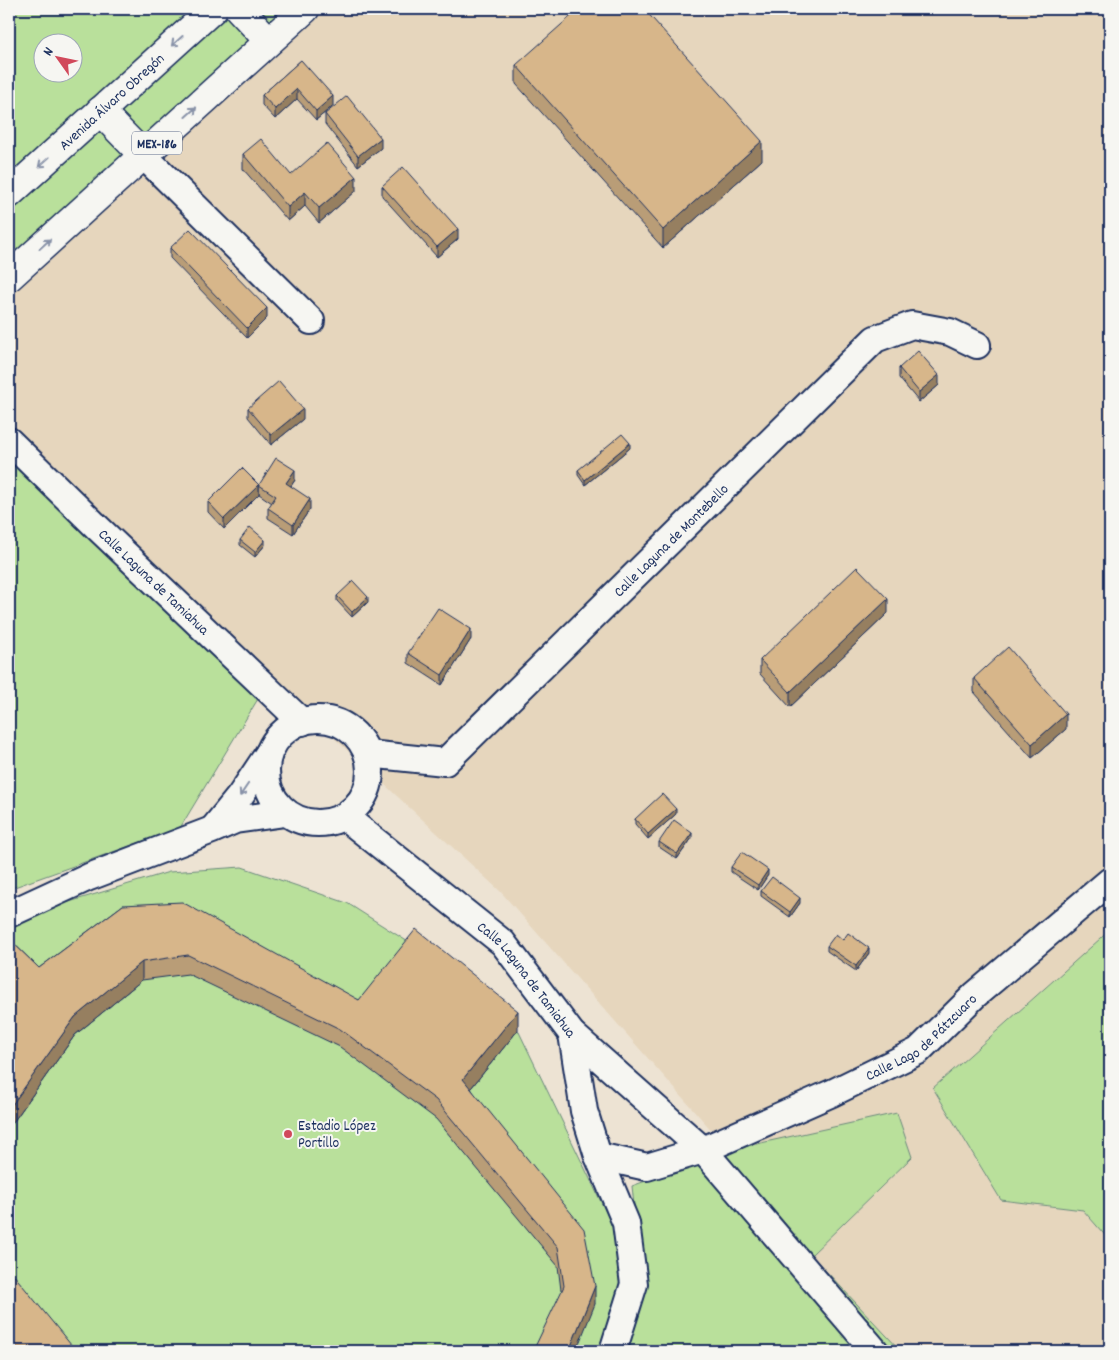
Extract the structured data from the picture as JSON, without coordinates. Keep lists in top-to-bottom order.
{
  "streets": {
    "main road": ["Avenida Álvaro Obregón", "MEX-186"],
    "street": ["Calle Laguna de Montebello", "Calle Laguna de Tamiahua", "Calle Lago de Pátzcuaro"]
  },
  "crossings": [
    ["Calle Laguna de Montebello", "Calle Laguna de Tamiahua"],
    ["Calle Laguna de Tamiahua", "Calle Lago de Pátzcuaro"]
  ],
  "places": ["Estadio López Portillo"],
  "north": "top left"
}
